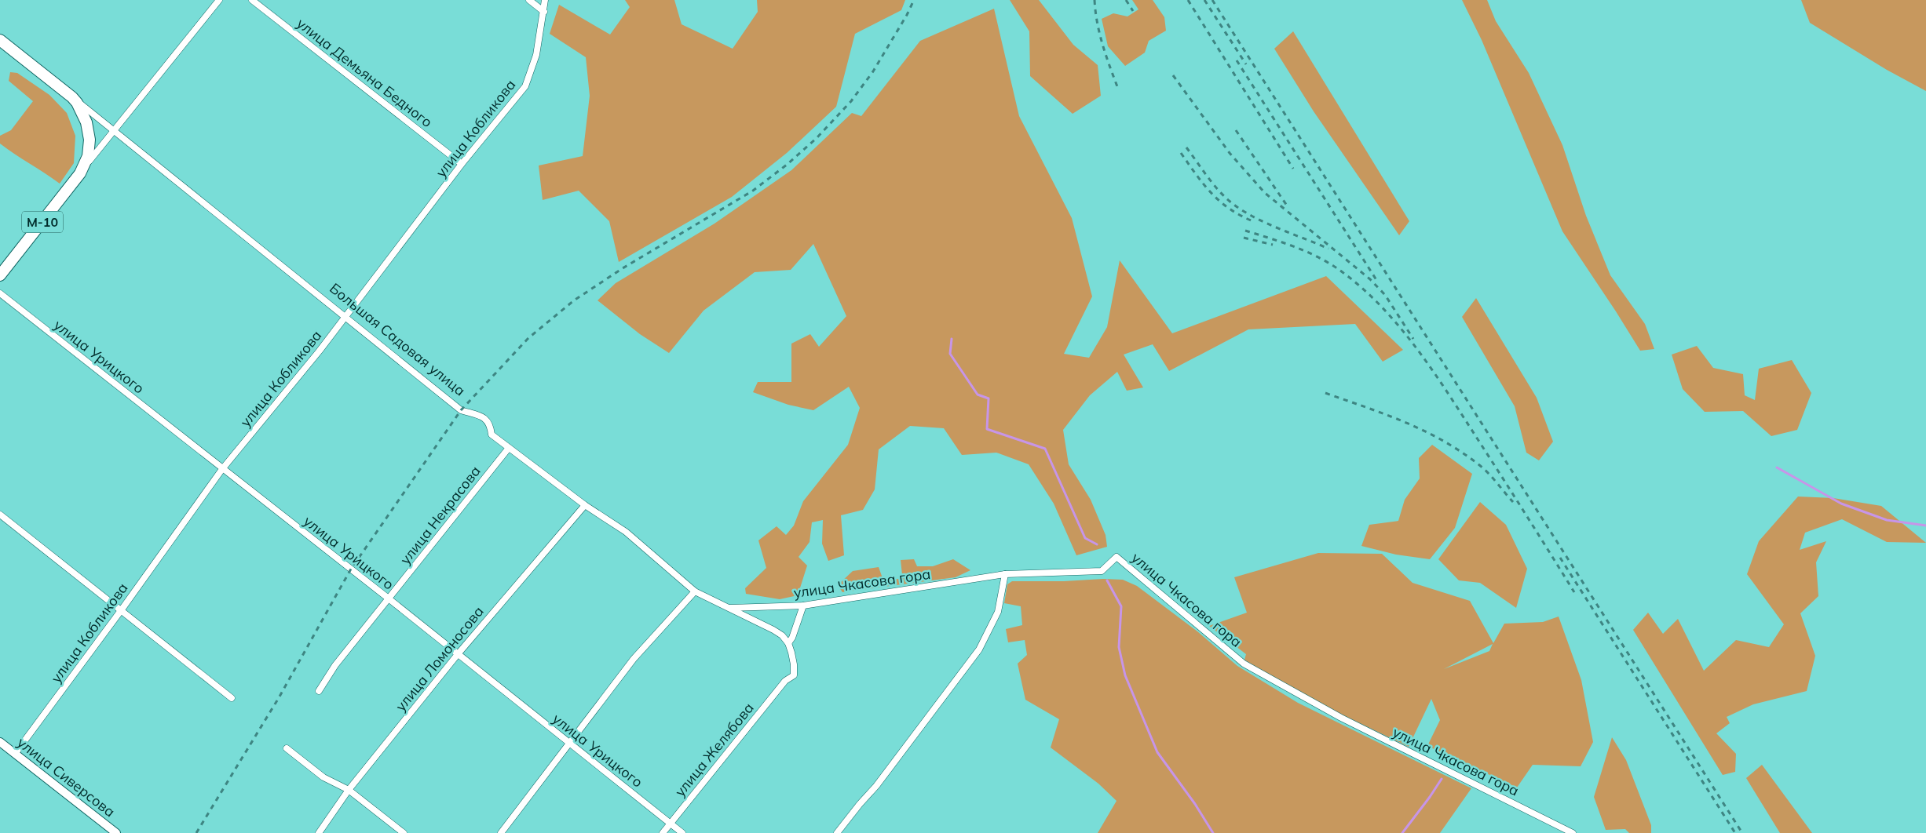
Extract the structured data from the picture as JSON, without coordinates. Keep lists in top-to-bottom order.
{
  "streets": {
    "highway": ["М-10", "Большая Садовая улица"],
    "street": [
      "улица Демьяна Бедного",
      "улица Кобликова",
      "улица Урицкого",
      "улица Некрасова",
      "улица Чкасова гора",
      "улица Ломоносова",
      "улица Желябова",
      "улица Сиверсова"
    ]
  },
  "crossings": [
    ["улица Демьяна Бедного", "улица Кобликова"],
    ["улица Кобликова", "Большая Садовая улица"],
    ["улица Кобликова", "улица Урицкого"],
    ["улица Кобликова", "улица Сиверсова"],
    ["М-10", "Большая Садовая улица"],
    ["Большая Садовая улица", "улица Некрасова"],
    ["Большая Садовая улица", "улица Чкасова гора"],
    ["Большая Садовая улица", "улица Ломоносова"],
    ["Большая Садовая улица", "улица Желябова"],
    ["улица Урицкого", "улица Некрасова"],
    ["улица Урицкого", "улица Ломоносова"],
    ["улица Урицкого", "улица Желябова"]
  ]
}
